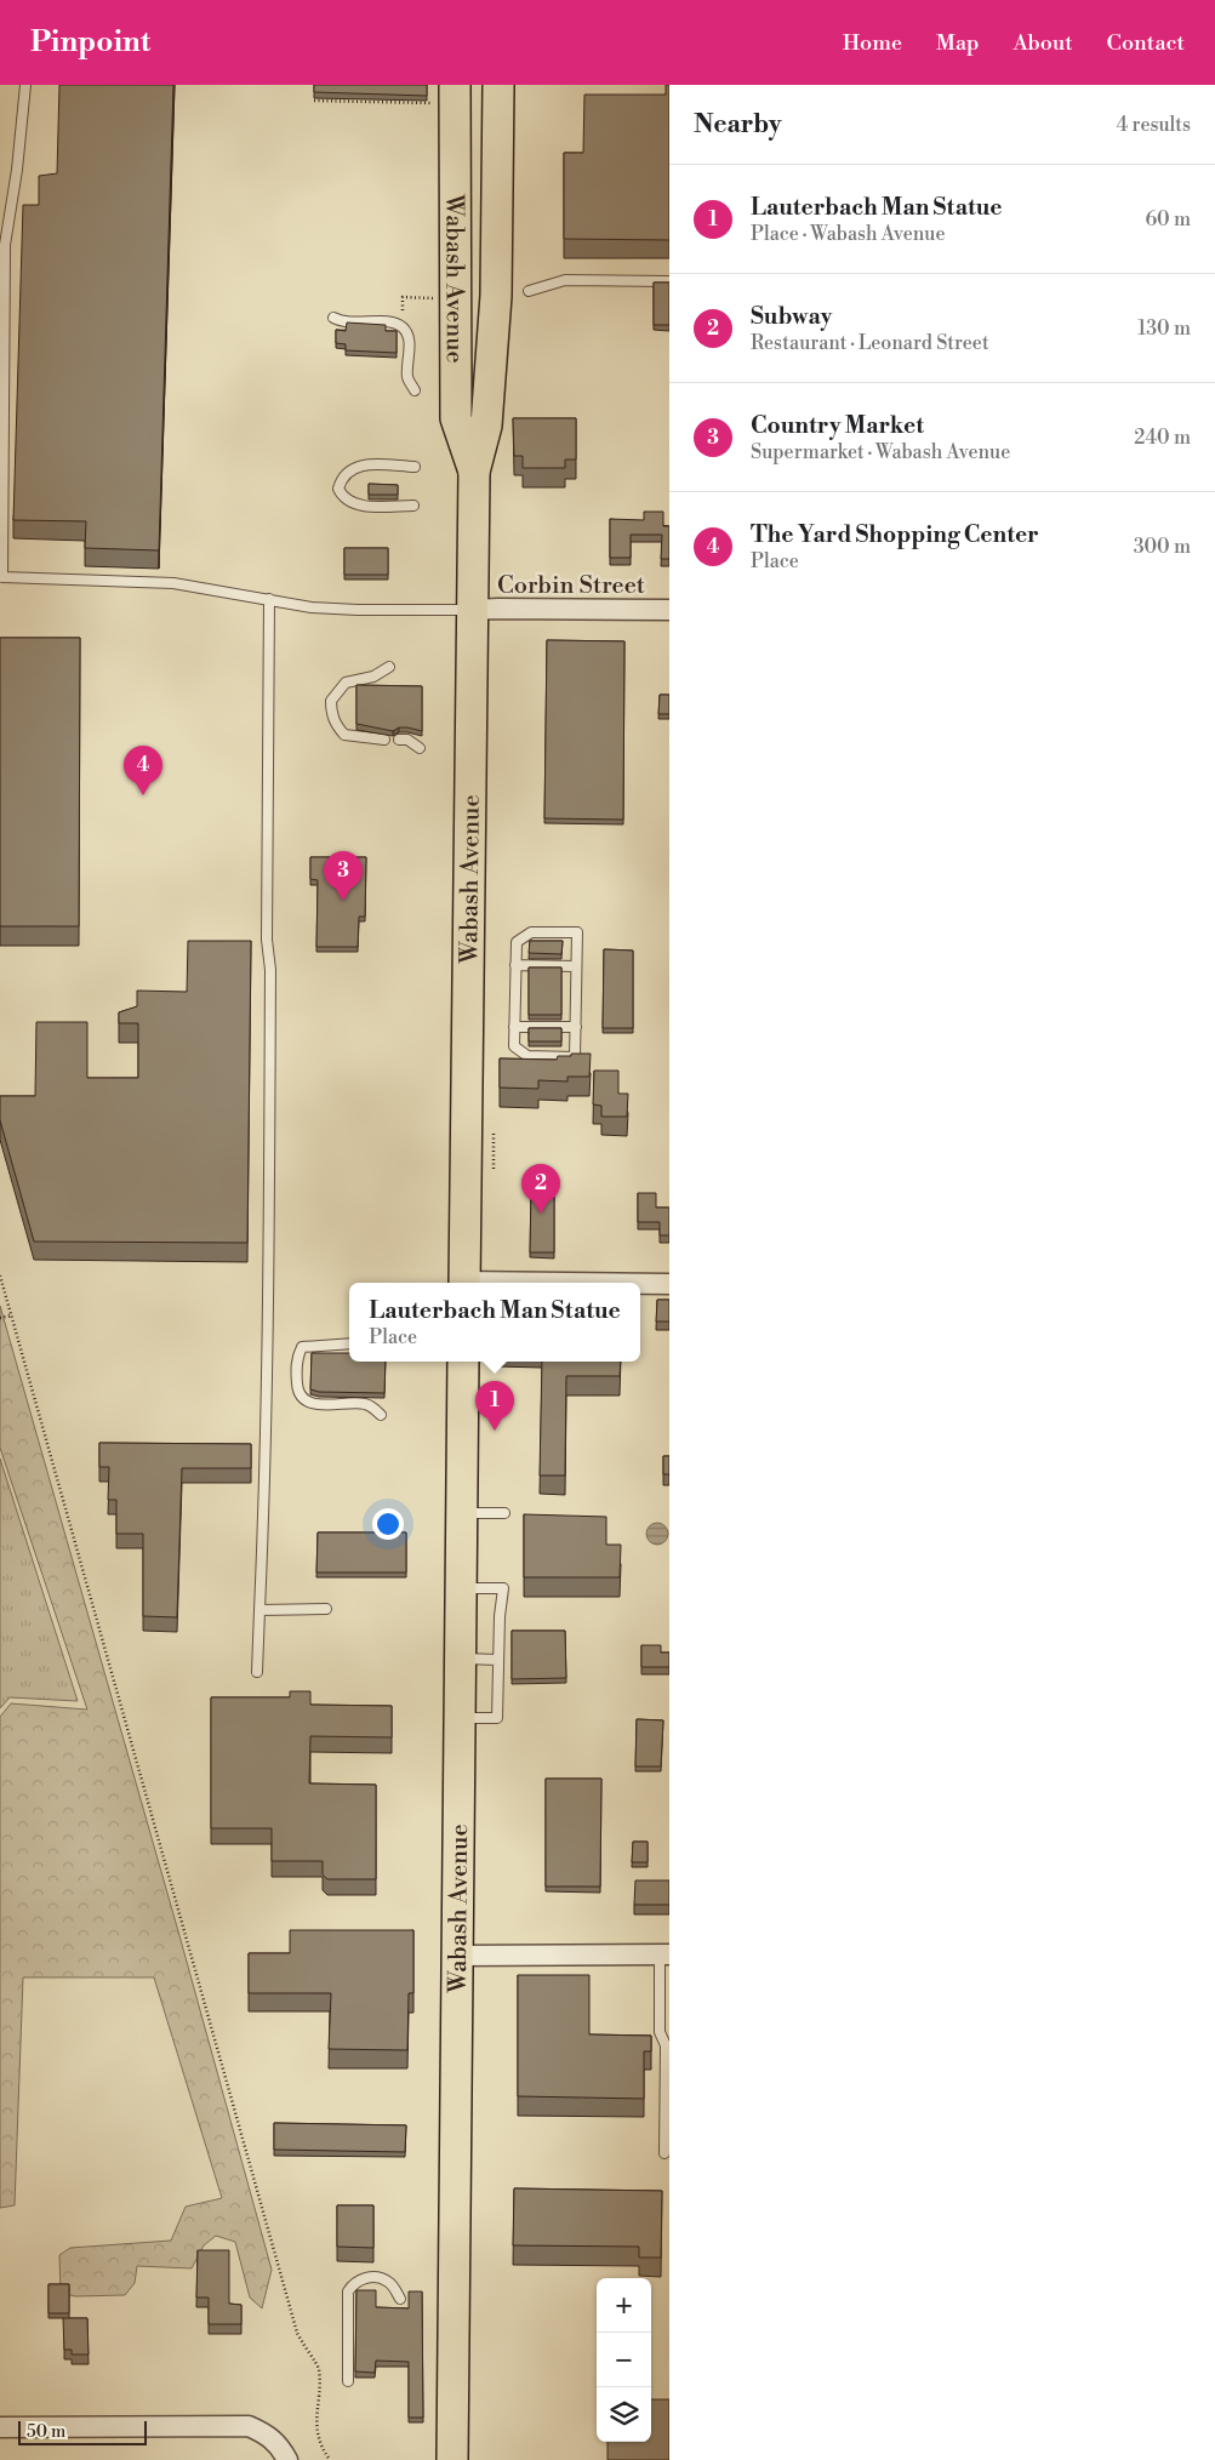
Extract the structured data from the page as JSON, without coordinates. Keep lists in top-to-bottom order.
{
  "streets": {
    "main road": ["Wabash Avenue"],
    "street": ["Corbin Street"]
  },
  "crossings": [
    ["Wabash Avenue", "Corbin Street"]
  ],
  "scale_bar": "50 m",
  "page": {
    "header": "Pinpoint",
    "nav": [
      "Home",
      "Map",
      "About",
      "Contact"
    ],
    "heading": ["Nearby", "4 results"],
    "list": [
      {
        "mark": "1",
        "name": "Lauterbach Man Statue",
        "note": "Place · Wabash Avenue",
        "value": "60 m"
      },
      {
        "mark": "2",
        "name": "Subway",
        "note": "Restaurant · Leonard Street",
        "value": "130 m"
      },
      {
        "mark": "3",
        "name": "Country Market",
        "note": "Supermarket · Wabash Avenue",
        "value": "240 m"
      },
      {
        "mark": "4",
        "name": "The Yard Shopping Center",
        "note": "Place",
        "value": "300 m"
      }
    ],
    "pins": [
      "4",
      "3",
      "2",
      "1"
    ],
    "popup": ["Lauterbach Man Statue", "Place"],
    "map_buttons": ["+", "−"],
    "scale": "50 m"
  }
}
